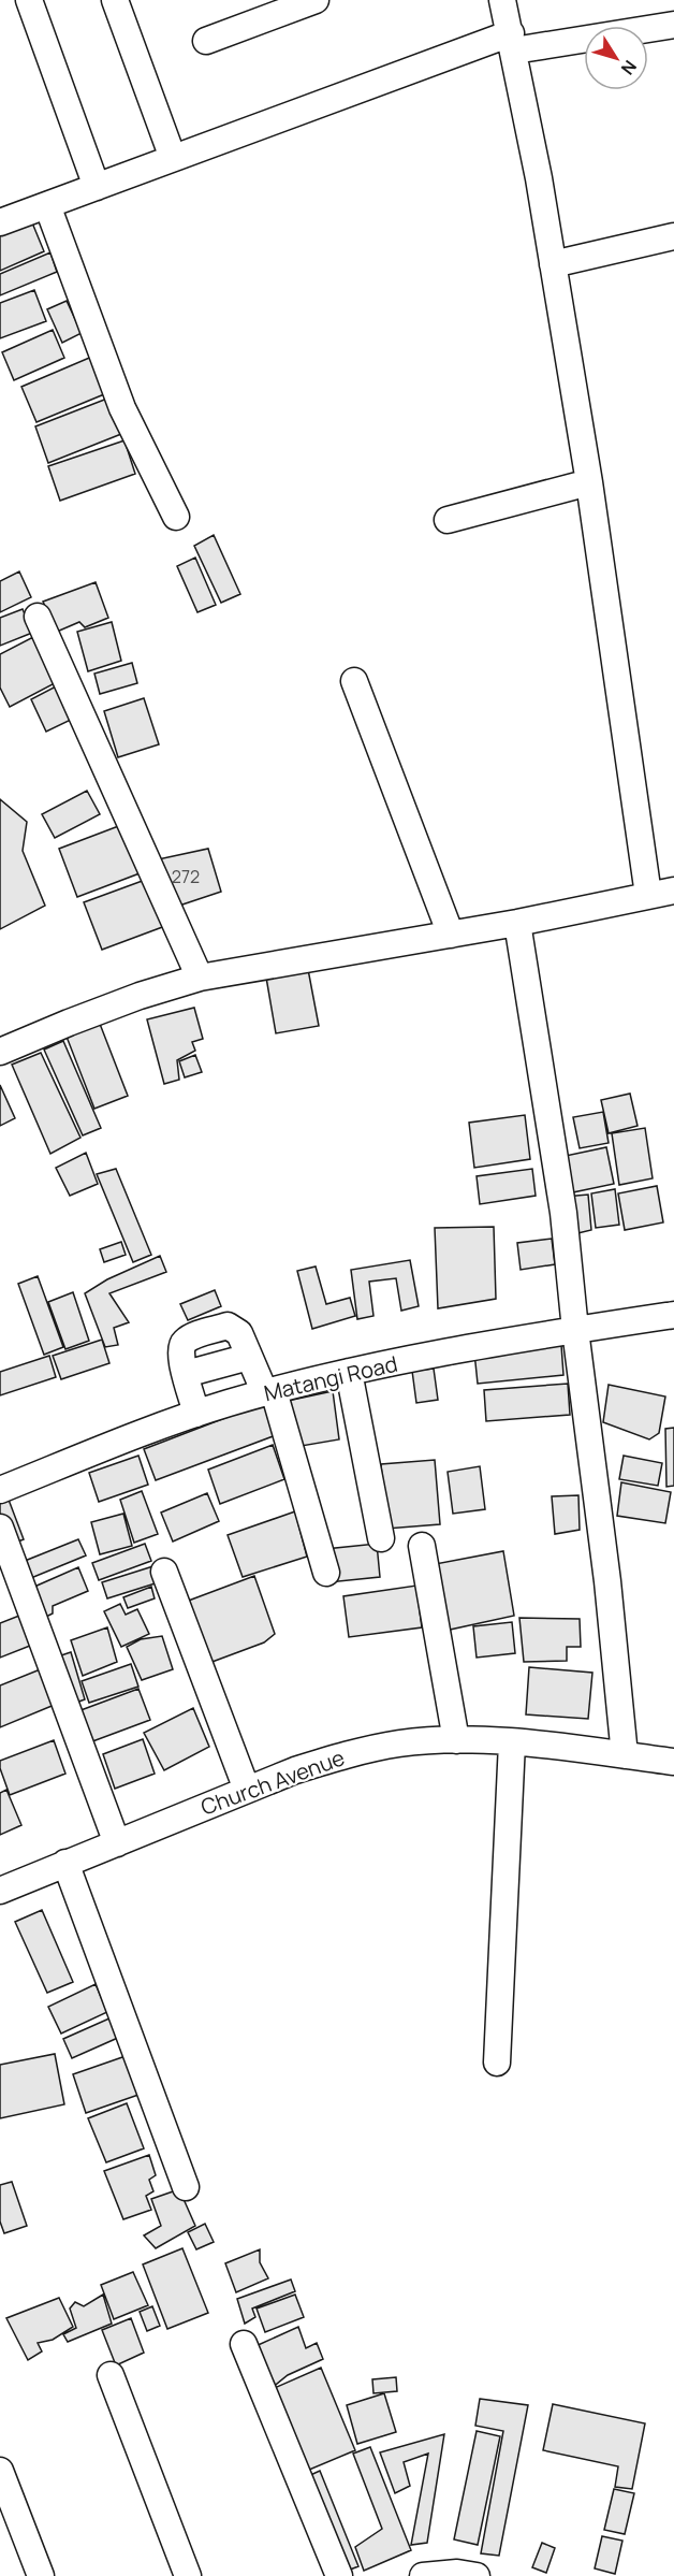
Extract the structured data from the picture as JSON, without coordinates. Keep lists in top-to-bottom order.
{
  "streets": {
    "street": ["Matangi Road", "Church Avenue"]
  },
  "house_numbers": ["272"],
  "north": "bottom right"
}
